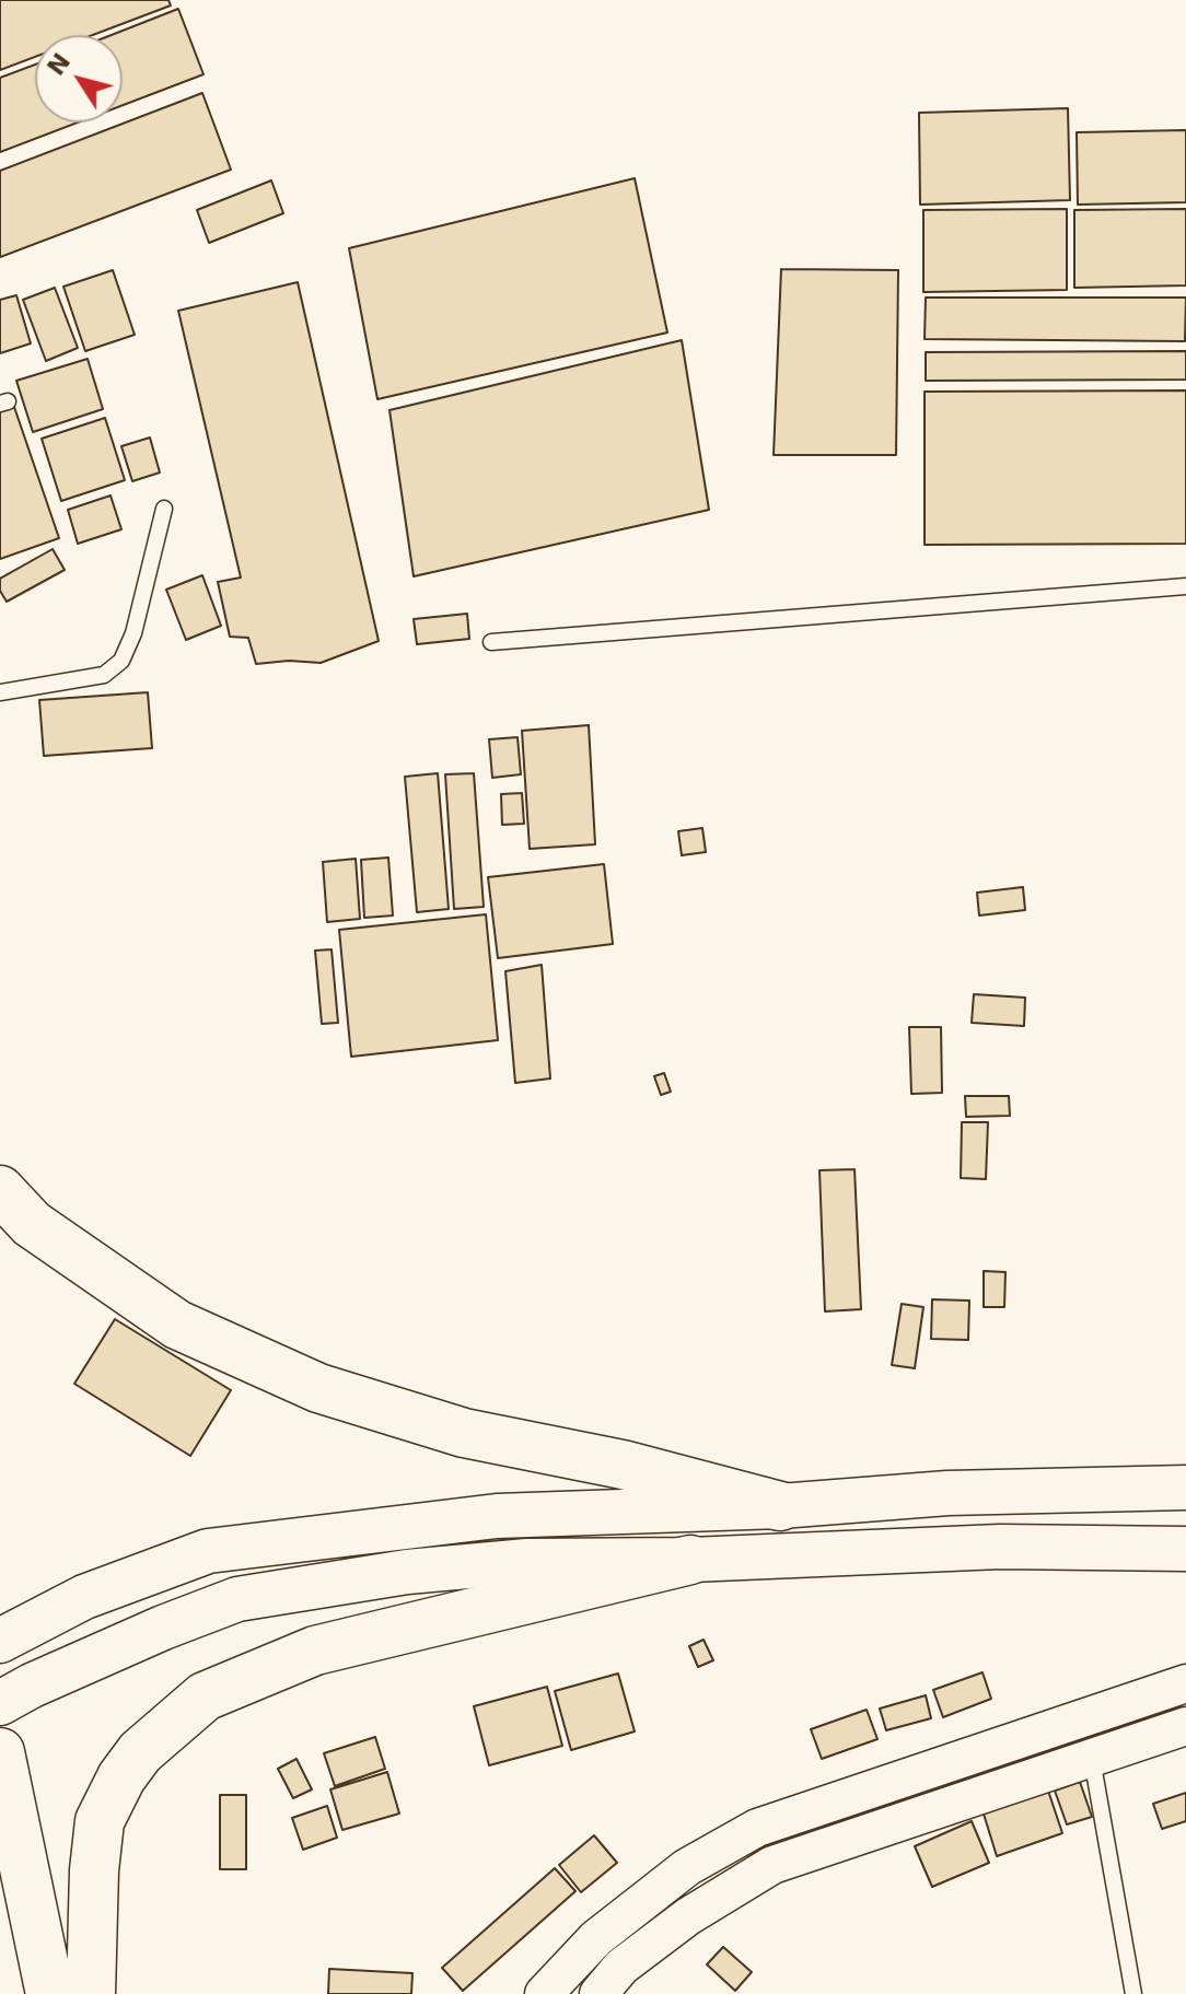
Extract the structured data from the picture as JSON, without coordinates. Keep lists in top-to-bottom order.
{
  "north": "top left"
}
